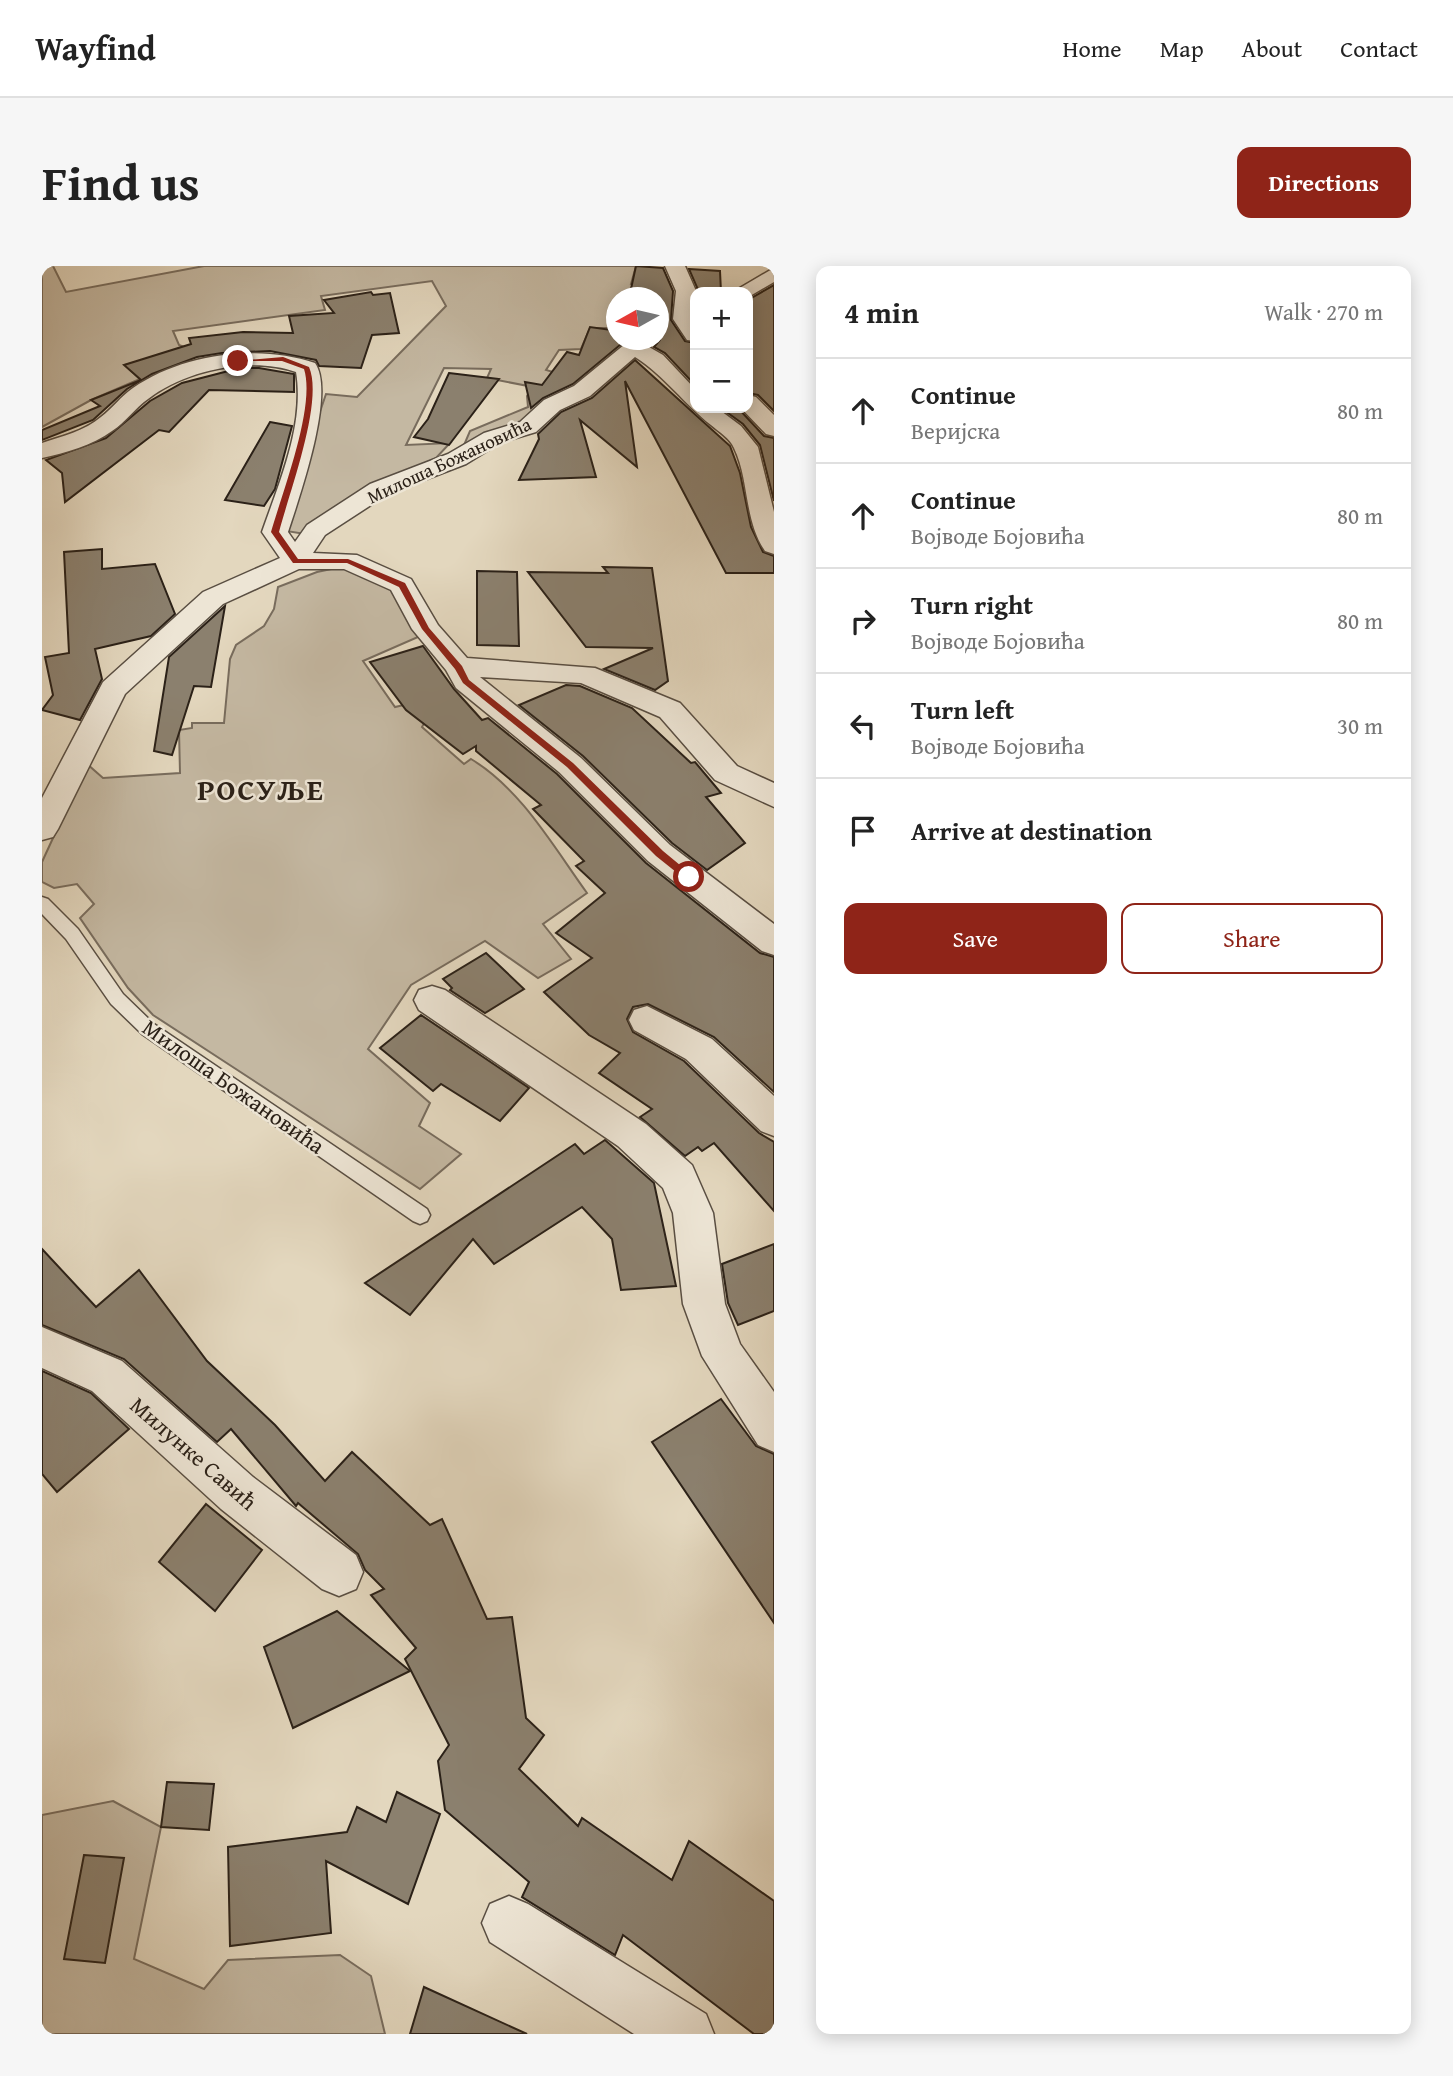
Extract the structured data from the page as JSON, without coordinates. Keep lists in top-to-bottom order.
{
  "streets": {
    "street": ["Милоша Божановића", "Милунке Савић"]
  },
  "districts": ["РОСУЉЕ"],
  "north": "left",
  "page": {
    "header": "Wayfind",
    "nav": [
      "Home",
      "Map",
      "About",
      "Contact"
    ],
    "title": "Find us",
    "buttons": [
      "Directions",
      ["Save", "Share"]
    ],
    "heading": ["4 min", "Walk · 270 m"],
    "map_buttons": ["+", "−"],
    "list": [
      ["Continue", "Веријска", "80 m"],
      ["Continue", "Војводе Бојовића", "80 m"],
      ["Turn right", "Војводе Бојовића", "80 m"],
      ["Turn left", "Војводе Бојовића", "30 m"],
      "Arrive at destination"
    ]
  }
}
